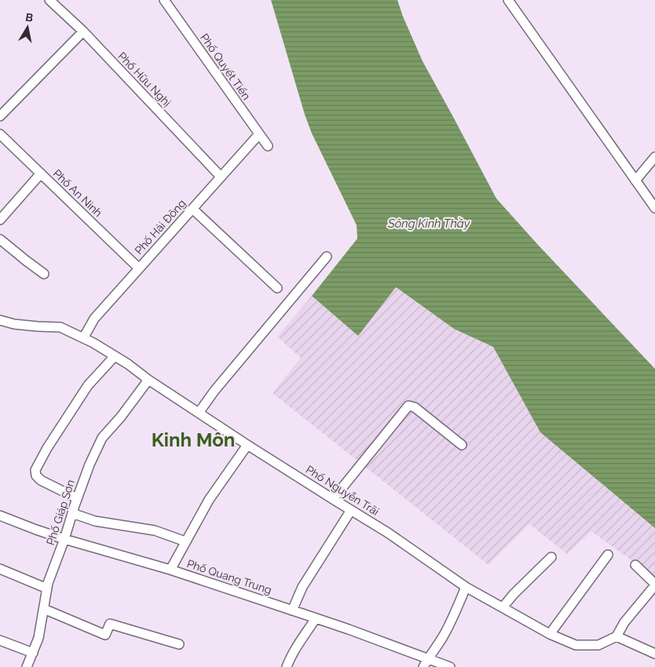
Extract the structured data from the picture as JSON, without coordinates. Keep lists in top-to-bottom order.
{
  "streets": {
    "street": [
      "Phố Quyết Tiến",
      "Phố Hữu Nghị",
      "Phố An Ninh",
      "Phố Hải Đông",
      "Phố Nguyễn Trãi",
      "Phố Giáp Sơn",
      "Phố Quang Trung"
    ]
  },
  "crossings": [
    ["Phố Quyết Tiến", "Phố Hải Đông"],
    ["Phố Hữu Nghị", "Phố Hải Đông"],
    ["Phố An Ninh", "Phố Hải Đông"],
    ["Phố Hải Đông", "Phố Nguyễn Trãi"],
    ["Phố Nguyễn Trãi", "Phố Giáp Sơn"],
    ["Phố Giáp Sơn", "Phố Quang Trung"]
  ],
  "districts": ["Kinh Môn"],
  "water": ["Sông Kinh Thầy"],
  "north": "top"
}
